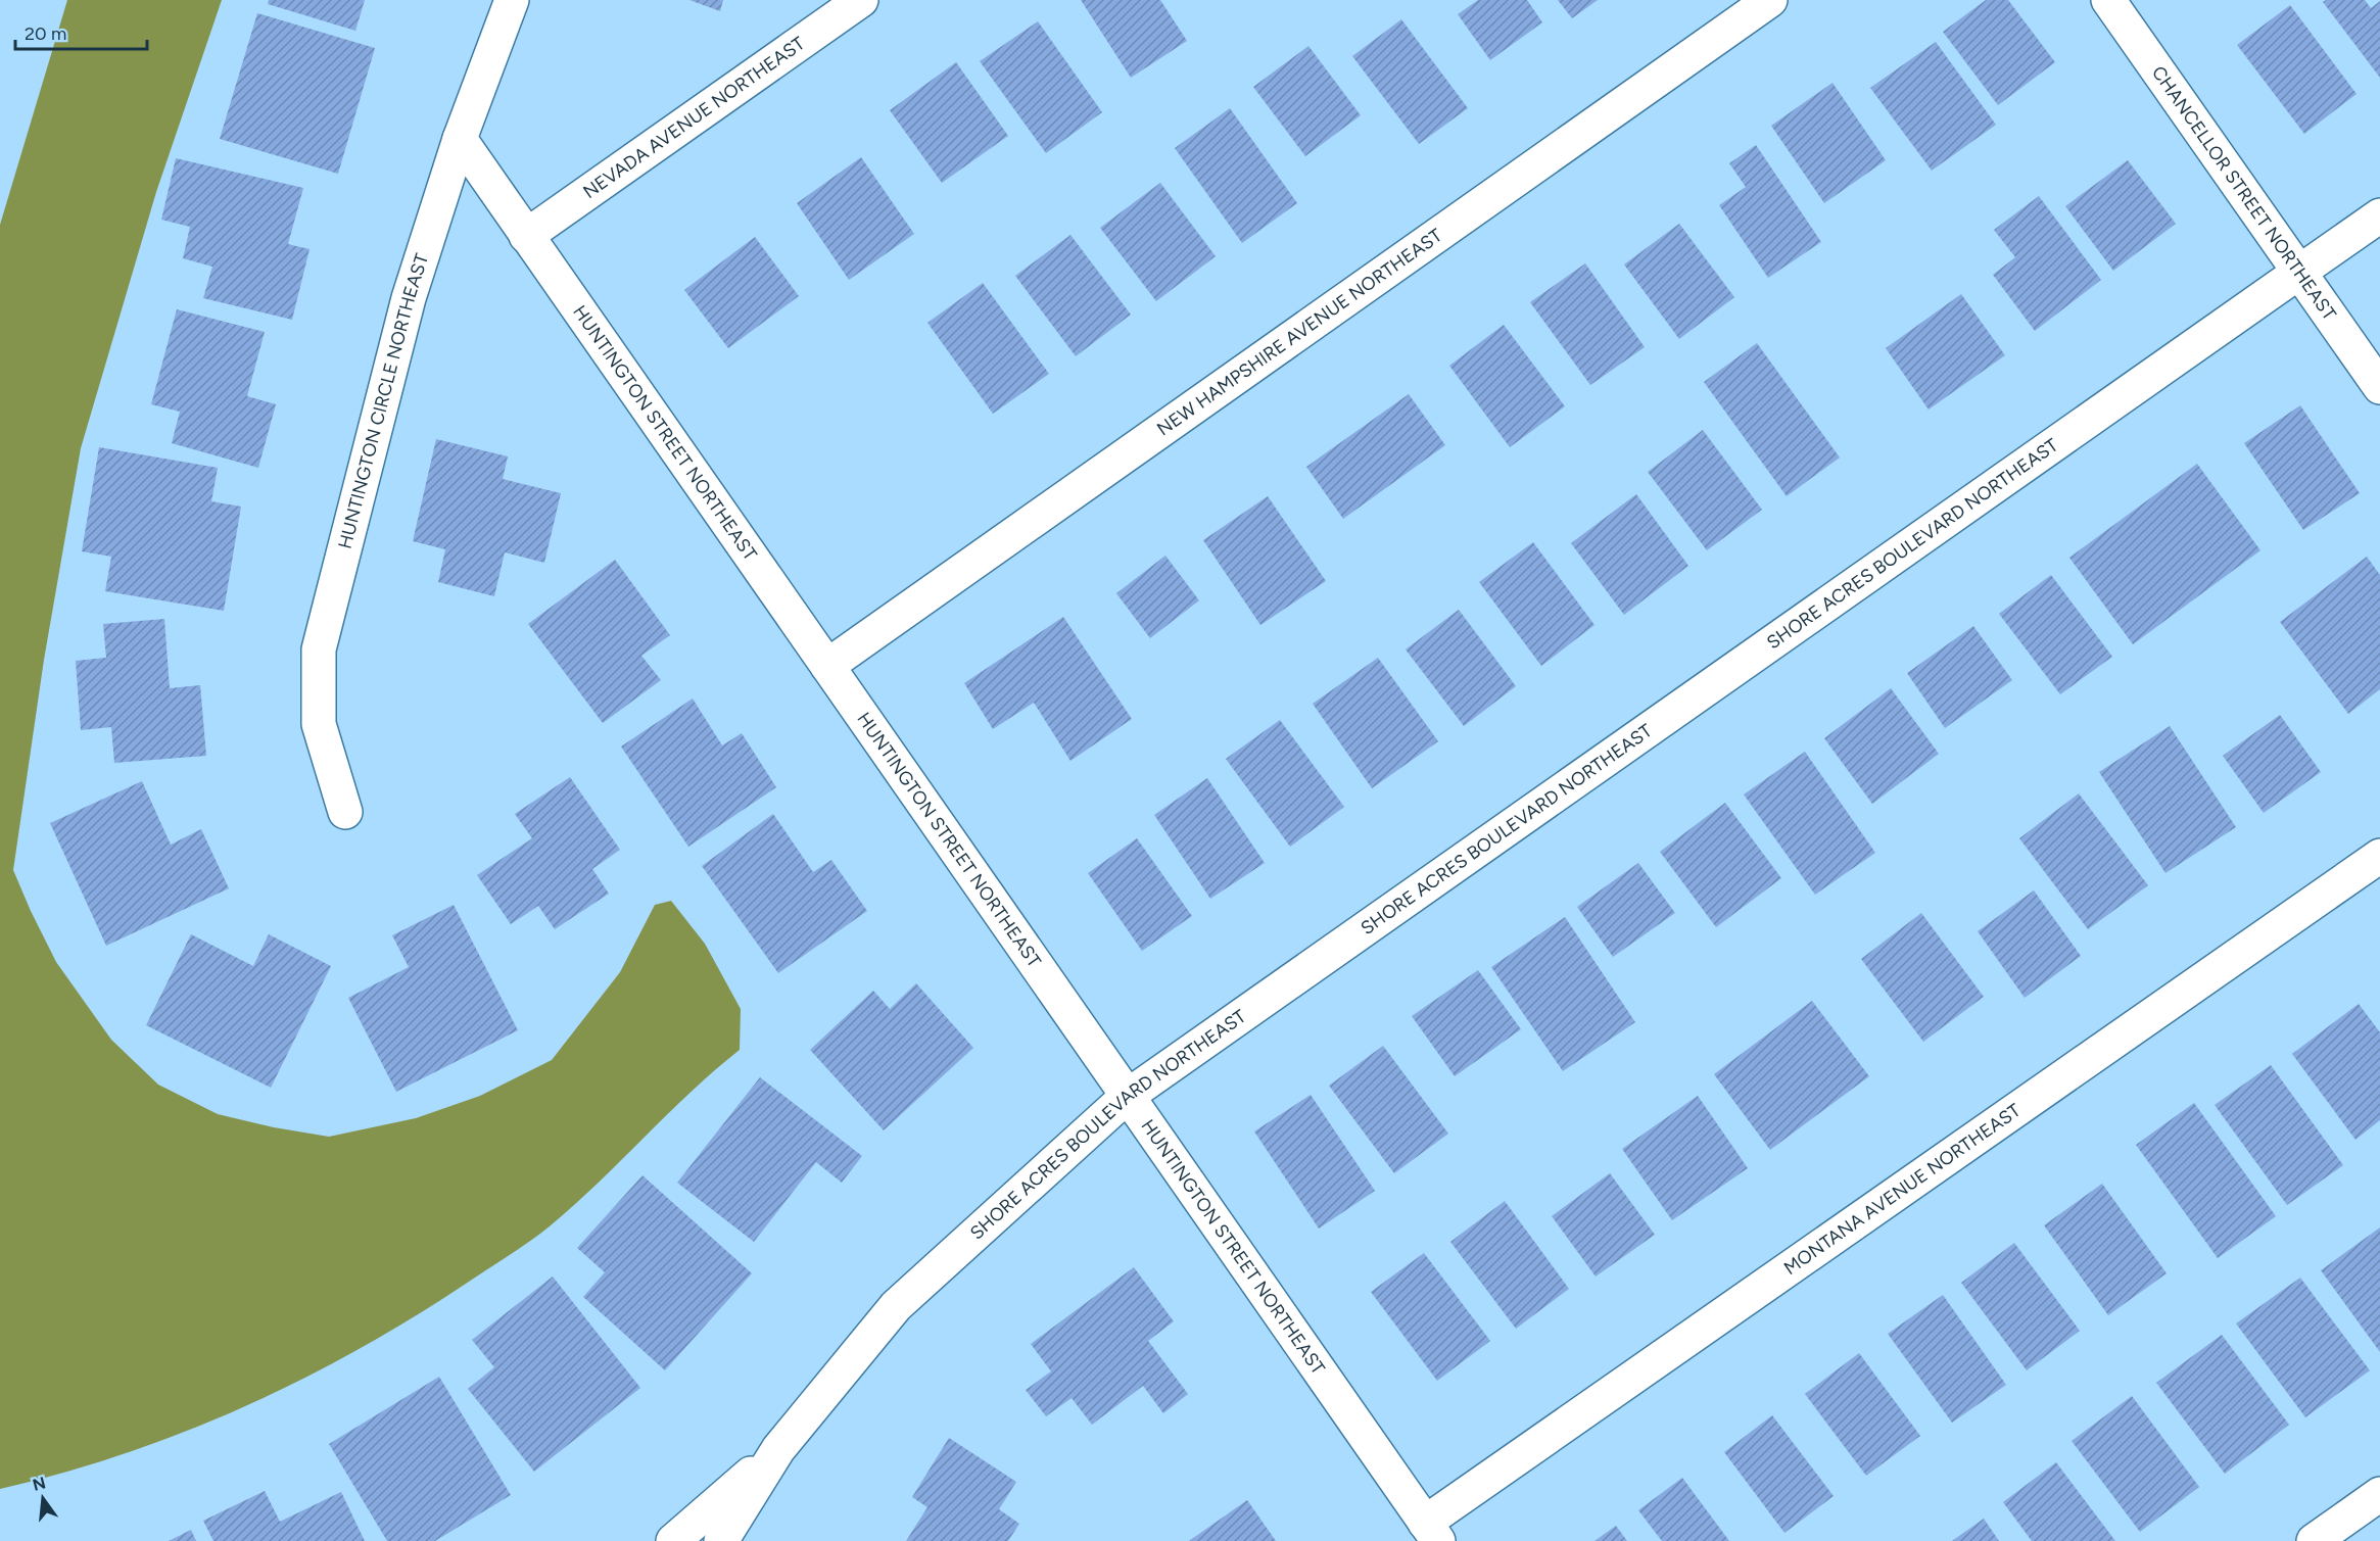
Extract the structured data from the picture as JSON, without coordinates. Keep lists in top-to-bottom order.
{
  "streets": {
    "street": [
      "NEVADA AVENUE NORTHEAST",
      "CHANCELLOR STREET NORTHEAST",
      "NEW HAMPSHIRE AVENUE NORTHEAST",
      "HUNTINGTON CIRCLE NORTHEAST",
      "HUNTINGTON STREET NORTHEAST",
      "SHORE ACRES BOULEVARD NORTHEAST",
      "MONTANA AVENUE NORTHEAST"
    ]
  },
  "crossings": [
    ["NEVADA AVENUE NORTHEAST", "HUNTINGTON STREET NORTHEAST"],
    ["CHANCELLOR STREET NORTHEAST", "SHORE ACRES BOULEVARD NORTHEAST"],
    ["NEW HAMPSHIRE AVENUE NORTHEAST", "HUNTINGTON STREET NORTHEAST"],
    ["HUNTINGTON CIRCLE NORTHEAST", "HUNTINGTON STREET NORTHEAST"],
    ["HUNTINGTON STREET NORTHEAST", "SHORE ACRES BOULEVARD NORTHEAST"],
    ["HUNTINGTON STREET NORTHEAST", "MONTANA AVENUE NORTHEAST"]
  ],
  "scale_bar": "20 m",
  "north": "top"
}
